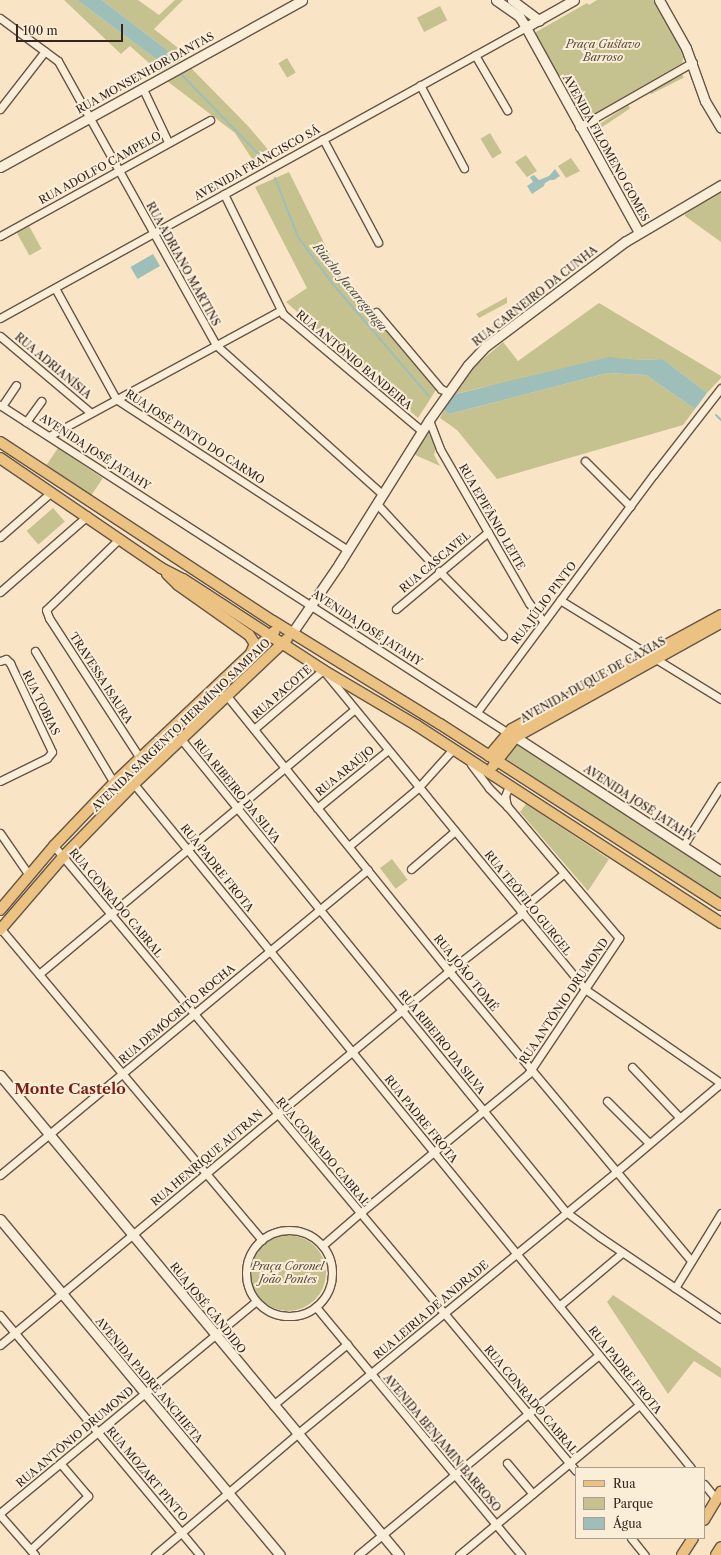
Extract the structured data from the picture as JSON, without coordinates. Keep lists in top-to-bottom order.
{
  "streets": {
    "main road": ["AVENIDA DUQUE DE CAXIAS", "AVENIDA SARGENTO HERMÍNIO SAMPAIO"],
    "street": [
      "RUA MONSENHOR DANTAS",
      "AVENIDA FILOMENO GOMES",
      "AVENIDA FRANCISCO SÁ",
      "RUA ADOLFO CAMPELO",
      "RUA ADRIANO MARTINS",
      "RUA CARNEIRO DA CUNHA",
      "RUA ANTÔNIO BANDEIRA",
      "RUA ADRIANÍSIA",
      "RUA JOSÉ PINTO DO CARMO",
      "AVENIDA JOSÉ JATAHY",
      "RUA EPIFÂNIO LEITE",
      "RUA CASCAVEL",
      "RUA JÚLIO PINTO",
      "TRAVESSA ISAURA",
      "RUA PACOTE",
      "RUA TOBIAS",
      "RUA ARAÚJO",
      "RUA RIBEIRO DA SILVA",
      "RUA PADRE FROTA",
      "RUA CONRADO CABRAL",
      "RUA TEÓFILO GURGEL",
      "RUA JOÃO TOMÉ",
      "RUA ANTÔNIO DRUMOND",
      "RUA DEMÓCRITO ROCHA",
      "RUA HENRIQUE AUTRAN",
      "RUA JOSÉ CÂNDIDO",
      "RUA LEIRIA DE ANDRADE",
      "AVENIDA PADRE ANCHIETA",
      "AVENIDA BENJAMIN BARROSO",
      "RUA MOZART PINTO"
    ]
  },
  "crossings": [
    ["RUA MONSENHOR DANTAS", "RUA ADRIANO MARTINS"],
    ["AVENIDA FILOMENO GOMES", "AVENIDA FRANCISCO SÁ"],
    ["AVENIDA FILOMENO GOMES", "RUA CARNEIRO DA CUNHA"],
    ["AVENIDA FRANCISCO SÁ", "RUA ADRIANO MARTINS"],
    ["AVENIDA FRANCISCO SÁ", "RUA ANTÔNIO BANDEIRA"],
    ["AVENIDA FRANCISCO SÁ", "RUA JOSÉ PINTO DO CARMO"],
    ["RUA ADOLFO CAMPELO", "RUA ADRIANO MARTINS"],
    ["RUA ADRIANO MARTINS", "RUA CARNEIRO DA CUNHA"],
    ["RUA CARNEIRO DA CUNHA", "RUA ANTÔNIO BANDEIRA"],
    ["RUA CARNEIRO DA CUNHA", "RUA JOSÉ PINTO DO CARMO"],
    ["RUA CARNEIRO DA CUNHA", "AVENIDA JOSÉ JATAHY"],
    ["RUA CARNEIRO DA CUNHA", "RUA EPIFÂNIO LEITE"],
    ["RUA CARNEIRO DA CUNHA", "AVENIDA SARGENTO HERMÍNIO SAMPAIO"],
    ["AVENIDA JOSÉ JATAHY", "RUA JÚLIO PINTO"],
    ["AVENIDA JOSÉ JATAHY", "AVENIDA DUQUE DE CAXIAS"],
    ["AVENIDA JOSÉ JATAHY", "AVENIDA SARGENTO HERMÍNIO SAMPAIO"],
    ["RUA EPIFÂNIO LEITE", "RUA CASCAVEL"],
    ["RUA EPIFÂNIO LEITE", "RUA JÚLIO PINTO"],
    ["TRAVESSA ISAURA", "AVENIDA SARGENTO HERMÍNIO SAMPAIO"],
    ["RUA PACOTE", "RUA TEÓFILO GURGEL"],
    ["RUA PACOTE", "RUA JOÃO TOMÉ"],
    ["AVENIDA SARGENTO HERMÍNIO SAMPAIO", "RUA RIBEIRO DA SILVA"],
    ["AVENIDA SARGENTO HERMÍNIO SAMPAIO", "RUA PADRE FROTA"],
    ["AVENIDA SARGENTO HERMÍNIO SAMPAIO", "RUA CONRADO CABRAL"],
    ["AVENIDA SARGENTO HERMÍNIO SAMPAIO", "RUA JOÃO TOMÉ"],
    ["RUA ARAÚJO", "RUA TEÓFILO GURGEL"],
    ["RUA ARAÚJO", "RUA JOÃO TOMÉ"],
    ["RUA RIBEIRO DA SILVA", "RUA ANTÔNIO DRUMOND"],
    ["RUA RIBEIRO DA SILVA", "RUA DEMÓCRITO ROCHA"],
    ["RUA RIBEIRO DA SILVA", "RUA HENRIQUE AUTRAN"],
    ["RUA RIBEIRO DA SILVA", "RUA LEIRIA DE ANDRADE"],
    ["RUA PADRE FROTA", "RUA ANTÔNIO DRUMOND"],
    ["RUA PADRE FROTA", "RUA DEMÓCRITO ROCHA"],
    ["RUA PADRE FROTA", "RUA HENRIQUE AUTRAN"],
    ["RUA PADRE FROTA", "RUA LEIRIA DE ANDRADE"],
    ["RUA CONRADO CABRAL", "RUA ANTÔNIO DRUMOND"],
    ["RUA CONRADO CABRAL", "RUA DEMÓCRITO ROCHA"],
    ["RUA CONRADO CABRAL", "RUA HENRIQUE AUTRAN"],
    ["RUA CONRADO CABRAL", "RUA LEIRIA DE ANDRADE"],
    ["RUA TEÓFILO GURGEL", "RUA ANTÔNIO DRUMOND"],
    ["RUA TEÓFILO GURGEL", "RUA HENRIQUE AUTRAN"],
    ["RUA TEÓFILO GURGEL", "RUA LEIRIA DE ANDRADE"],
    ["RUA JOÃO TOMÉ", "RUA ANTÔNIO DRUMOND"],
    ["RUA JOÃO TOMÉ", "RUA DEMÓCRITO ROCHA"],
    ["RUA JOÃO TOMÉ", "RUA HENRIQUE AUTRAN"],
    ["RUA JOÃO TOMÉ", "RUA LEIRIA DE ANDRADE"],
    ["RUA ANTÔNIO DRUMOND", "RUA HENRIQUE AUTRAN"],
    ["RUA ANTÔNIO DRUMOND", "RUA JOSÉ CÂNDIDO"],
    ["RUA ANTÔNIO DRUMOND", "AVENIDA PADRE ANCHIETA"],
    ["RUA ANTÔNIO DRUMOND", "AVENIDA BENJAMIN BARROSO"],
    ["RUA ANTÔNIO DRUMOND", "RUA MOZART PINTO"],
    ["RUA DEMÓCRITO ROCHA", "RUA JOSÉ CÂNDIDO"],
    ["RUA HENRIQUE AUTRAN", "RUA JOSÉ CÂNDIDO"],
    ["RUA HENRIQUE AUTRAN", "AVENIDA PADRE ANCHIETA"],
    ["RUA HENRIQUE AUTRAN", "RUA MOZART PINTO"],
    ["RUA JOSÉ CÂNDIDO", "RUA LEIRIA DE ANDRADE"],
    ["RUA LEIRIA DE ANDRADE", "AVENIDA PADRE ANCHIETA"],
    ["RUA LEIRIA DE ANDRADE", "AVENIDA BENJAMIN BARROSO"],
    ["RUA LEIRIA DE ANDRADE", "RUA MOZART PINTO"]
  ],
  "districts": ["Monte Castelo"],
  "water": ["Riacho Jacareganga"],
  "parks": ["Praça Gustavo Barroso", "Praça Coronel João Pontes"],
  "legend": ["Rua", "Parque", "Água"],
  "scale_bar": "100 m"
}
